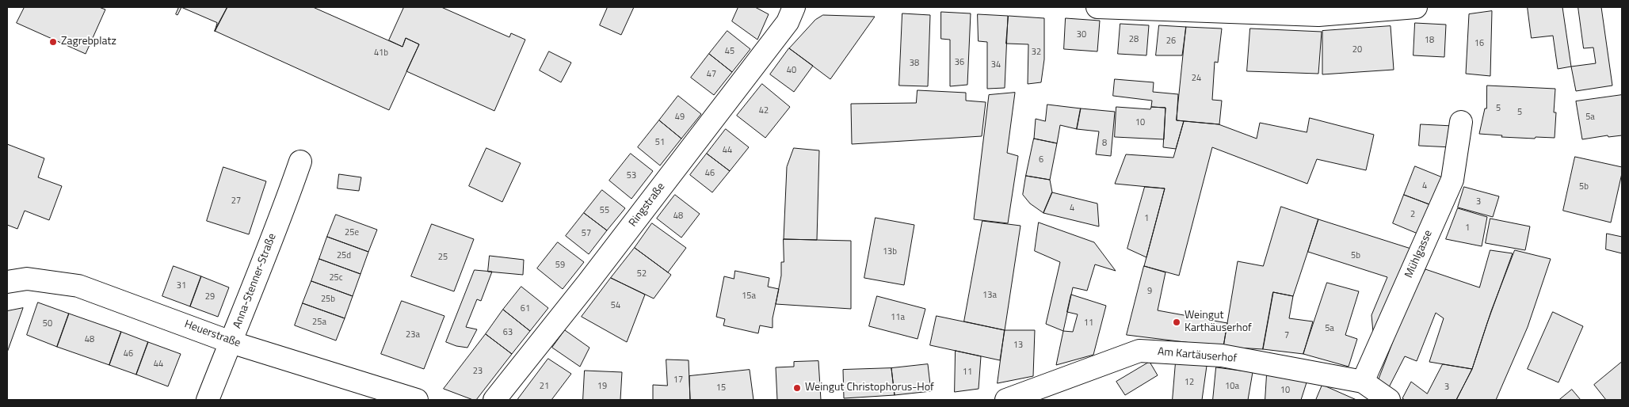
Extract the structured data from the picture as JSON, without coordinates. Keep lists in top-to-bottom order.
{
  "streets": {
    "street": [
      "Ringstraße",
      "Mühlgasse",
      "Anna-Stenner-Straße",
      "Heuerstraße",
      "Am Kartäuserhof"
    ]
  },
  "crossings": [
    ["Mühlgasse", "Am Kartäuserhof"],
    ["Anna-Stenner-Straße", "Heuerstraße"]
  ],
  "places": ["Zagrebplatz", "Weingut Karthäuserhof", "Weingut Christophorus-Hof"],
  "house_numbers": [
    "30",
    "28",
    "18",
    "26",
    "16",
    "20",
    "45",
    "32",
    "41b",
    "36",
    "38",
    "34",
    "40",
    "47",
    "24",
    "5",
    "42",
    "5",
    "49",
    "5a",
    "10",
    "51",
    "8",
    "44",
    "6",
    "46",
    "53",
    "4",
    "5b",
    "27",
    "3",
    "4",
    "55",
    "2",
    "48",
    "1",
    "1",
    "25e",
    "57",
    "13b",
    "25d",
    "5b",
    "25",
    "59",
    "52",
    "25c",
    "31",
    "9",
    "13a",
    "15a",
    "29",
    "25b",
    "54",
    "61",
    "11a",
    "25a",
    "11",
    "50",
    "5a",
    "63",
    "23a",
    "7",
    "48",
    "13",
    "46",
    "44",
    "23",
    "11",
    "17",
    "12",
    "21",
    "19",
    "10a",
    "3",
    "15",
    "10"
  ]
}
